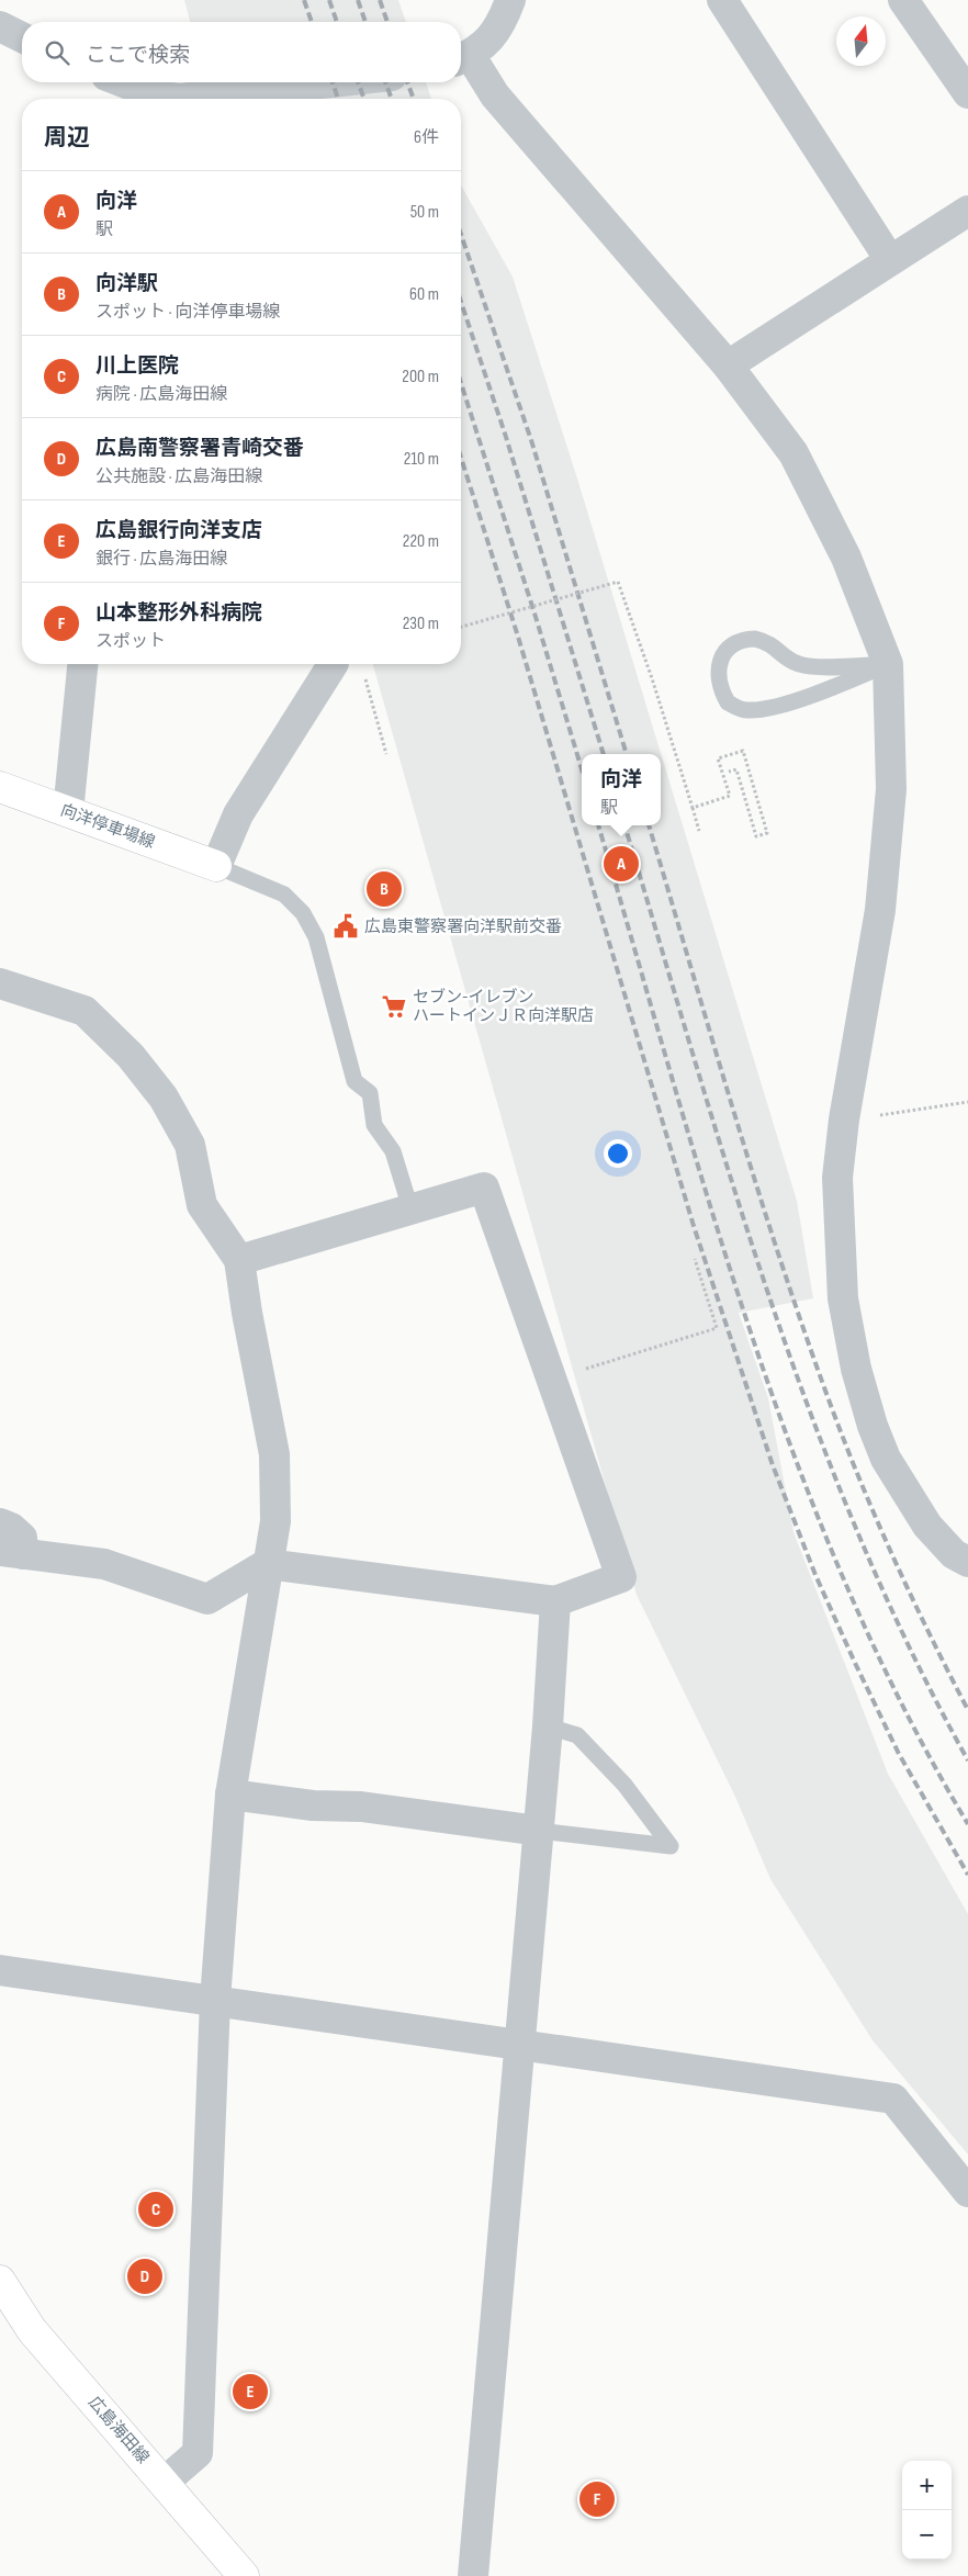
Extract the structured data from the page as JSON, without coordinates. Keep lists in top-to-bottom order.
{
  "streets": {
    "main road": ["向洋停車場線", "広島海田線"]
  },
  "places": {
    "public building": ["広島東警察署向洋駅前交番"],
    "supermarket": ["セブン-イレブン ハートインＪＲ向洋駅店"]
  },
  "north": "top",
  "page": {
    "search": "ここで検索",
    "heading": ["周辺", "6件"],
    "list": [
      {
        "mark": "A",
        "name": "向洋",
        "note": "駅",
        "value": "50 m"
      },
      {
        "mark": "B",
        "name": "向洋駅",
        "note": "スポット · 向洋停車場線",
        "value": "60 m"
      },
      {
        "mark": "C",
        "name": "川上医院",
        "note": "病院 · 広島海田線",
        "value": "200 m"
      },
      {
        "mark": "D",
        "name": "広島南警察署青崎交番",
        "note": "公共施設 · 広島海田線",
        "value": "210 m"
      },
      {
        "mark": "E",
        "name": "広島銀行向洋支店",
        "note": "銀行 · 広島海田線",
        "value": "220 m"
      },
      {
        "mark": "F",
        "name": "山本整形外科病院",
        "note": "スポット",
        "value": "230 m"
      }
    ],
    "popup": ["向洋", "駅"],
    "pins": [
      "A",
      "B",
      "C",
      "D",
      "E",
      "F"
    ],
    "map_buttons": ["+", "−"]
  }
}
